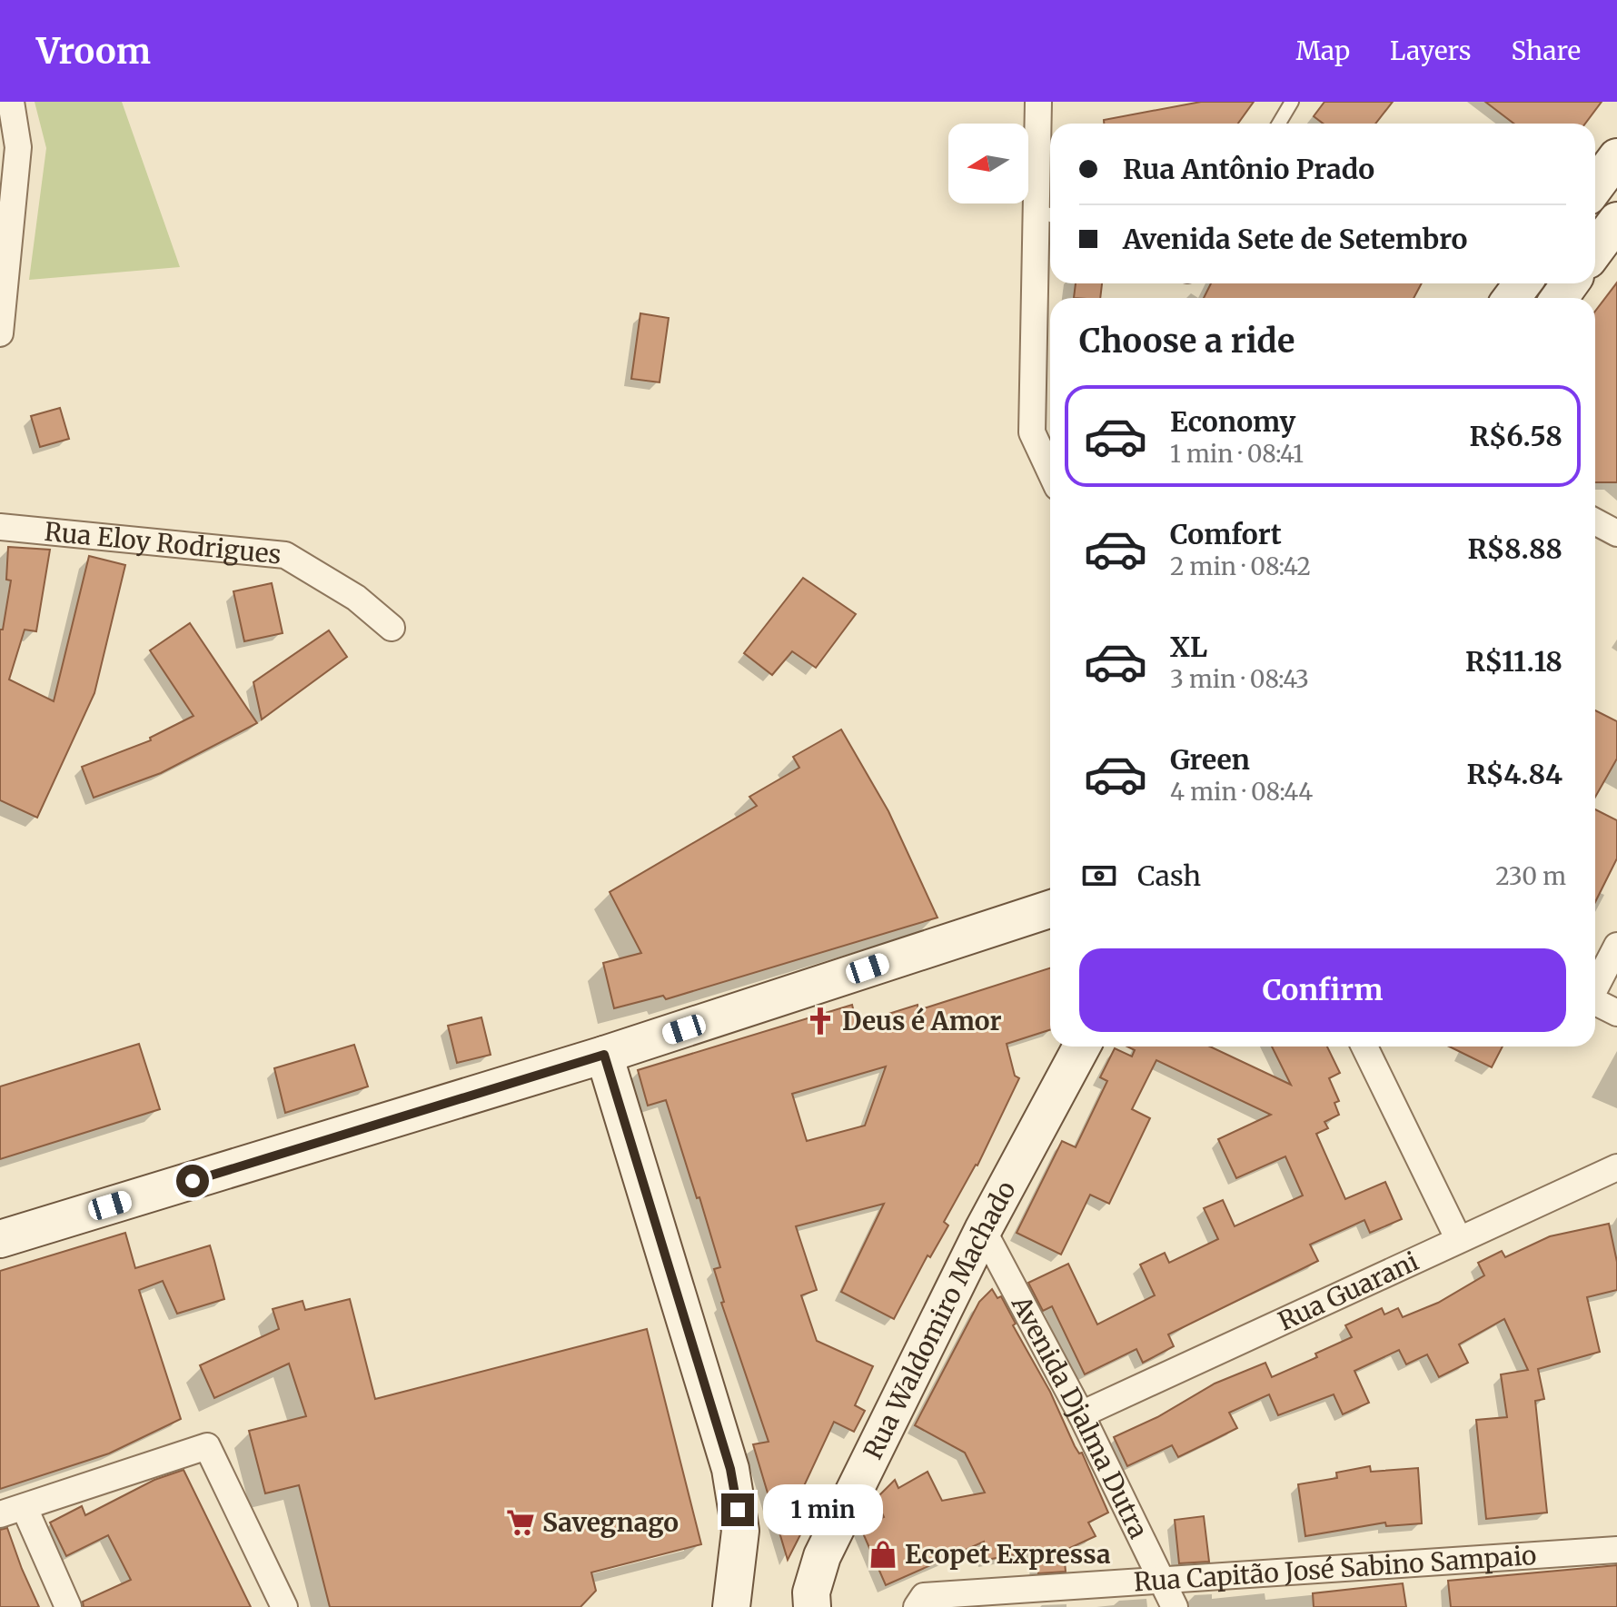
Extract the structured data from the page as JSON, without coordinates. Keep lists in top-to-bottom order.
{
  "streets": {
    "main road": ["Rua Waldomiro Machado"],
    "street": [
      "Rua Eloy Rodrigues",
      "Rua Guarani",
      "Avenida Djalma Dutra",
      "Rua Capitão José Sabino Sampaio"
    ]
  },
  "crossings": [
    ["Rua Guarani", "Avenida Djalma Dutra"],
    ["Rua Waldomiro Machado", "Avenida Djalma Dutra"],
    ["Avenida Djalma Dutra", "Rua Capitão José Sabino Sampaio"]
  ],
  "places": {
    "church": ["Deus é Amor"],
    "supermarket": ["Savegnago"],
    "shop": ["Ecopet Expressa"]
  },
  "north": "left",
  "page": {
    "header": "Vroom",
    "nav": ["Map", "Layers", "Share"],
    "banner": ["Rua Antônio Prado", "Avenida Sete de Setembro"],
    "heading": "Choose a ride",
    "list": [
      {
        "name": "Economy",
        "note": "1 min · 08:41",
        "value": "R$6.58"
      },
      {
        "name": "Comfort",
        "note": "2 min · 08:42",
        "value": "R$8.88"
      },
      {
        "name": "XL",
        "note": "3 min · 08:43",
        "value": "R$11.18"
      },
      {
        "name": "Green",
        "note": "4 min · 08:44",
        "value": "R$4.84"
      }
    ],
    "pay": ["Cash", "230 m"],
    "buttons": "Confirm",
    "bubble": "1 min"
  }
}
